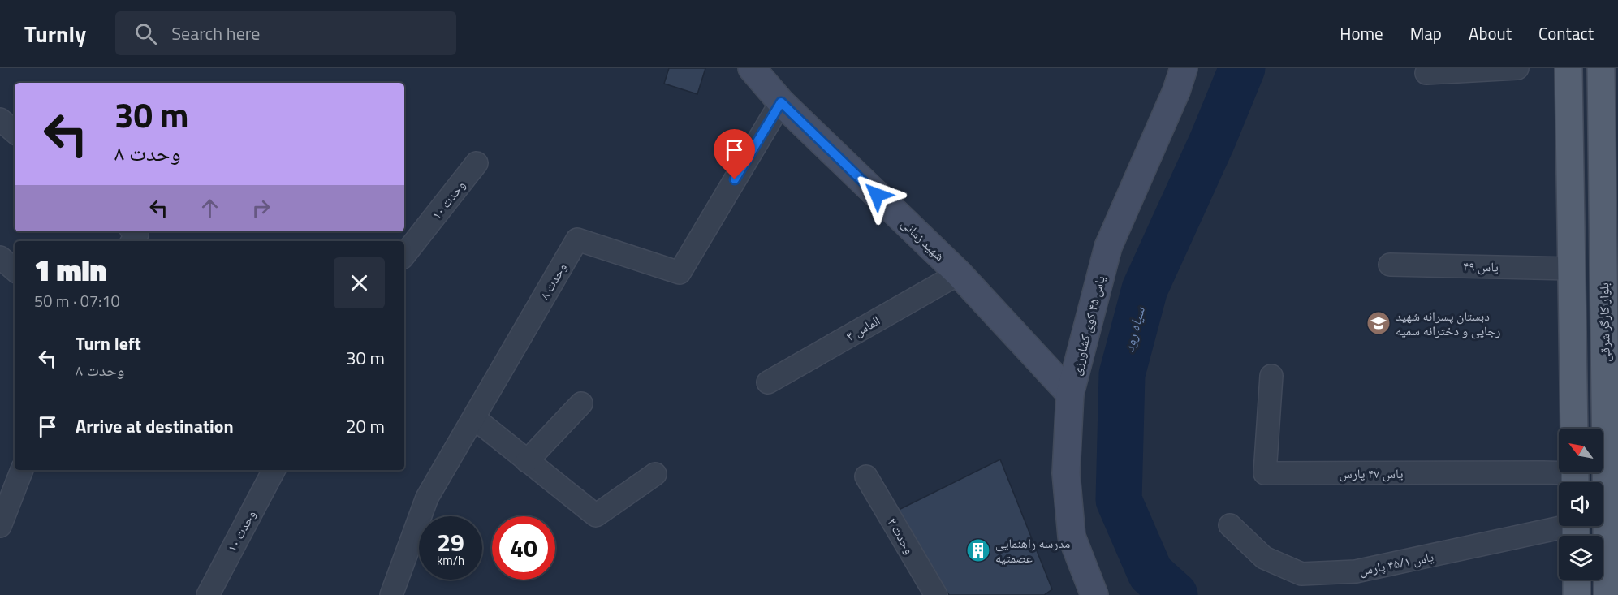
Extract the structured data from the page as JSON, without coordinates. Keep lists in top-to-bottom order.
{
  "streets": {
    "main road": ["بلوار کارگر شرقی"],
    "street": [
      "وحدت ۱۰",
      "شهید زمانی",
      "یاس ۴۹",
      "وحدت ۸",
      "یاس ۴۵ کوی کشاورزی",
      "الماس ۳",
      "یاس ۴۷ پارس",
      "وحدت ۲",
      "یاس ۴۵/۱ پارس"
    ]
  },
  "crossings": [
    ["شهید زمانی", "وحدت ۸"],
    ["شهید زمانی", "یاس ۴۵ کوی کشاورزی"],
    ["شهید زمانی", "الماس ۳"]
  ],
  "water": ["سیاه رود"],
  "places": {
    "school or university": ["دبستان پسرانه شهید رجایی و دخترانه سمیه"],
    "building": ["مدرسه راهنمایی عصمتیه"]
  },
  "north": "top left",
  "page": {
    "header": "Turnly",
    "search": "Search here",
    "nav": [
      "Home",
      "Map",
      "About",
      "Contact"
    ],
    "turn": ["30 m", "وحدت ۸"],
    "heading": ["1 min", "50 m · 07:10"],
    "list": [
      {
        "name": "Turn left",
        "note": "وحدت ۸",
        "value": "30 m"
      },
      {
        "name": "Arrive at destination",
        "value": "20 m"
      }
    ],
    "speed": "29 km/h",
    "limit": "40"
  }
}
